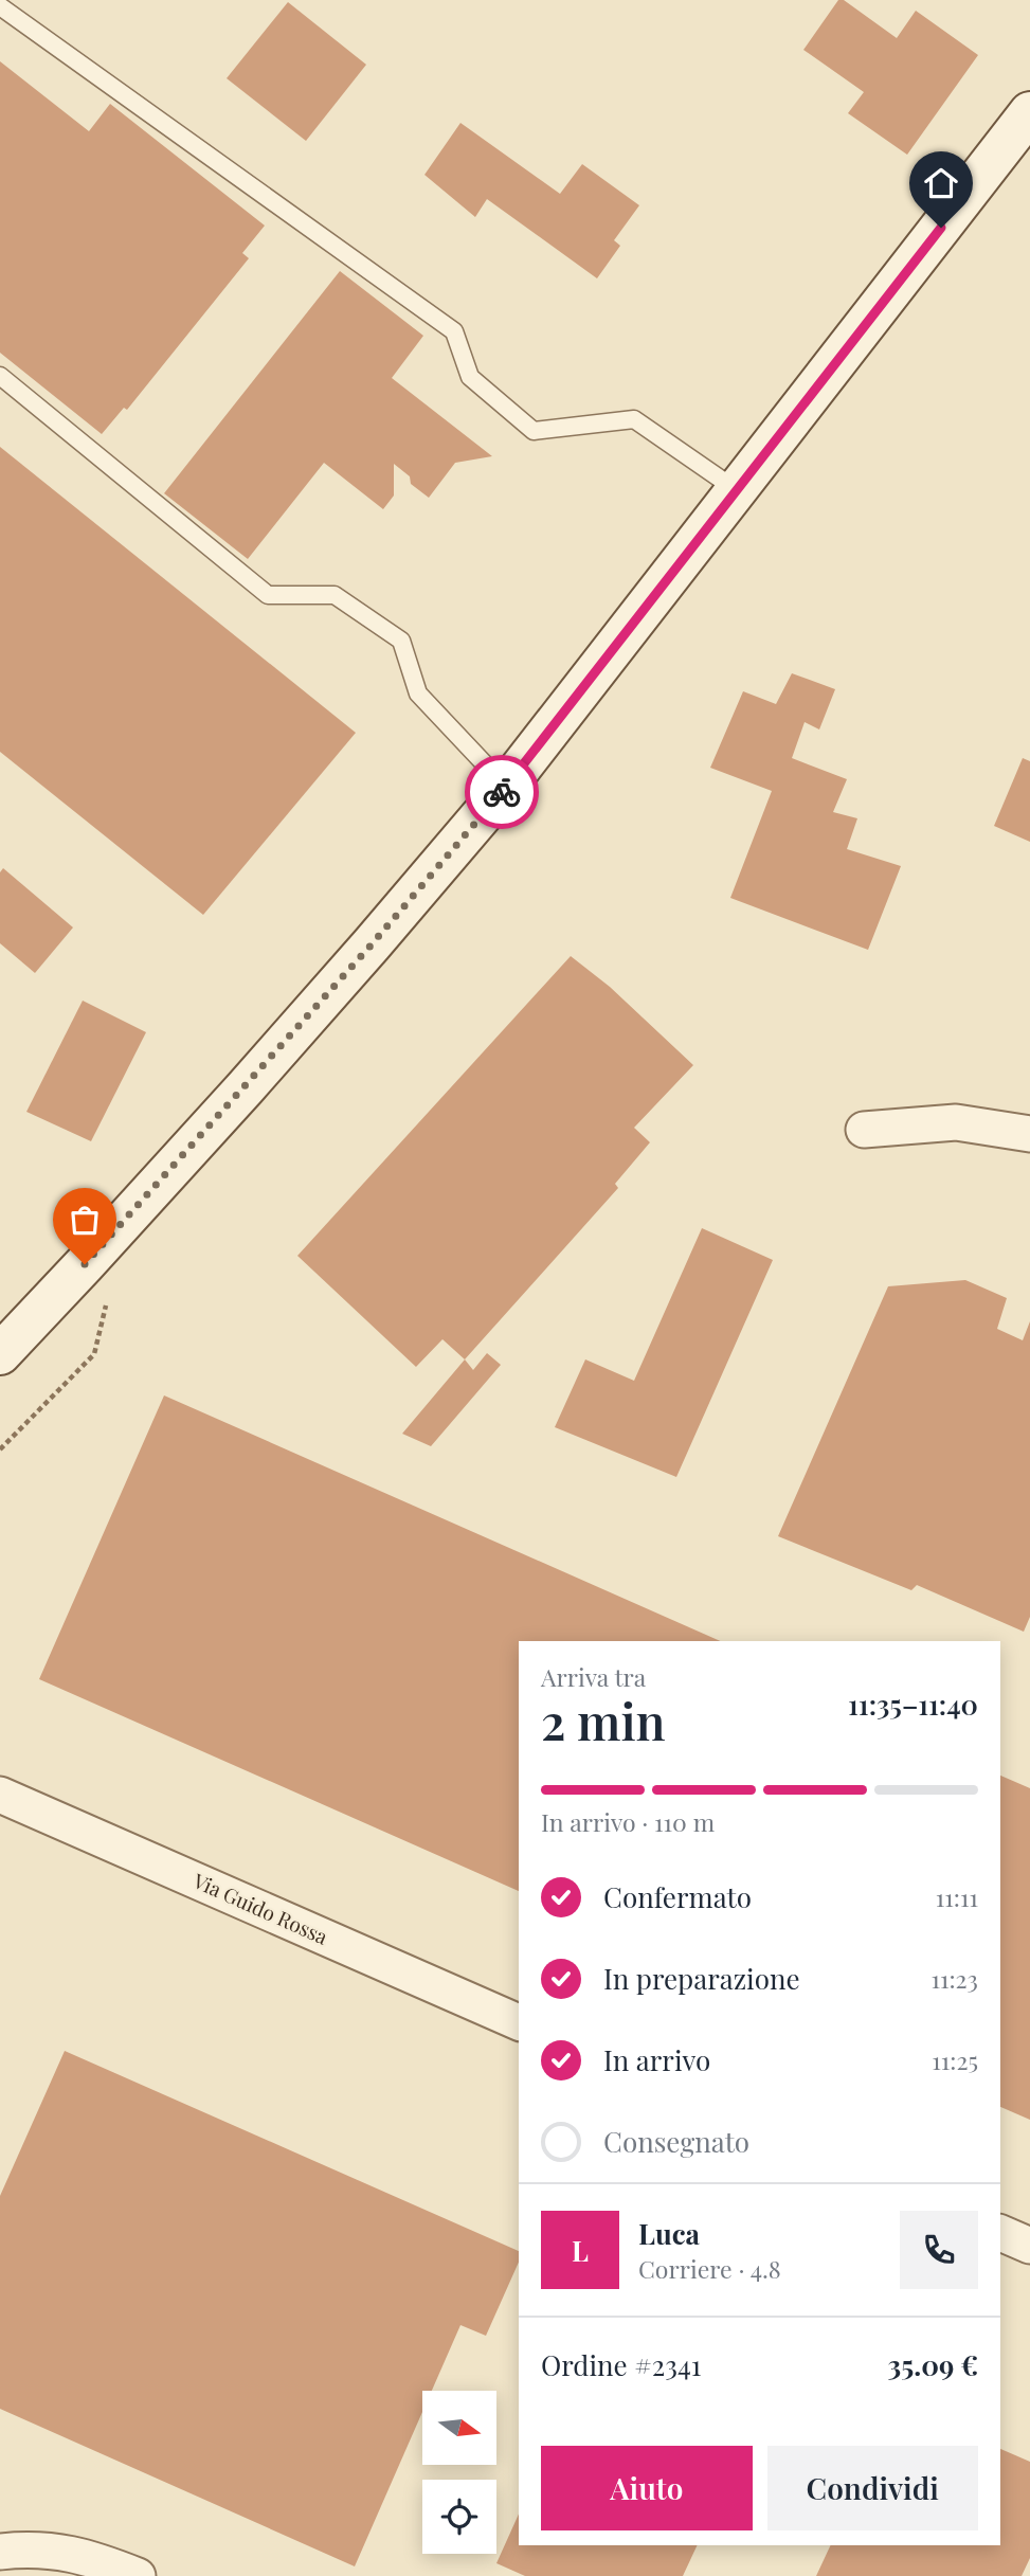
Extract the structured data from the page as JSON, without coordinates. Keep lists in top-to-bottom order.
{
  "streets": {
    "street": ["Via Guido Rossa"]
  },
  "north": "right",
  "page": {
    "heading": ["2 min", "Arriva tra", "11:35–11:40"],
    "panel": [
      "Luca",
      "Corriere · 4.8",
      "Ordine #2341",
      "35.09 €"
    ],
    "bar": "In arrivo · 110 m",
    "list": [
      ["Confermato", "11:11"],
      ["In preparazione", "11:23"],
      ["In arrivo", "11:25"],
      "Consegnato"
    ],
    "round": "L",
    "buttons": ["Aiuto", "Condividi"]
  }
}
